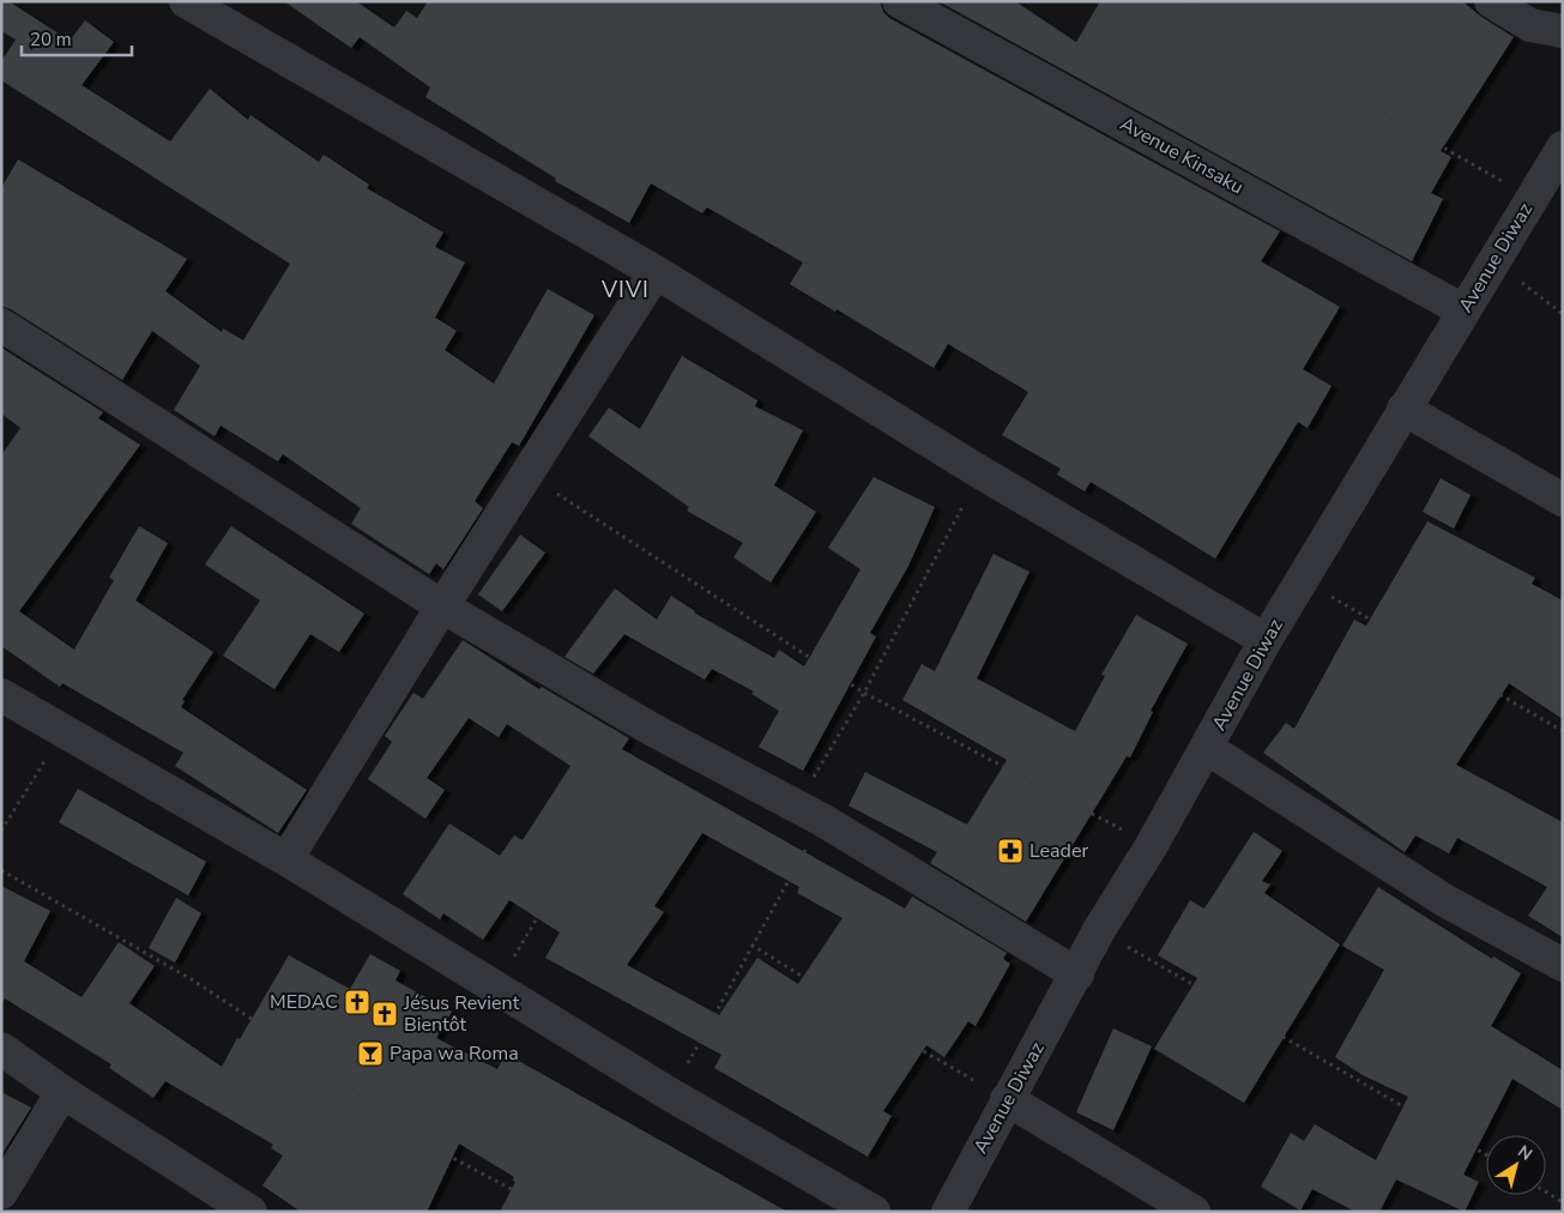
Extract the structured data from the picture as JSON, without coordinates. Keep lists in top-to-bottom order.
{
  "streets": {
    "street": ["Avenue Kinsaku", "Avenue Diwaz"]
  },
  "crossings": [
    ["Avenue Kinsaku", "Avenue Diwaz"]
  ],
  "districts": ["VIVI"],
  "places": {
    "pharmacy": ["Leader"],
    "church": ["MEDAC", "Jésus Revient Bientôt"],
    "bar": ["Papa wa Roma"]
  },
  "scale_bar": "20 m",
  "north": "top right"
}
